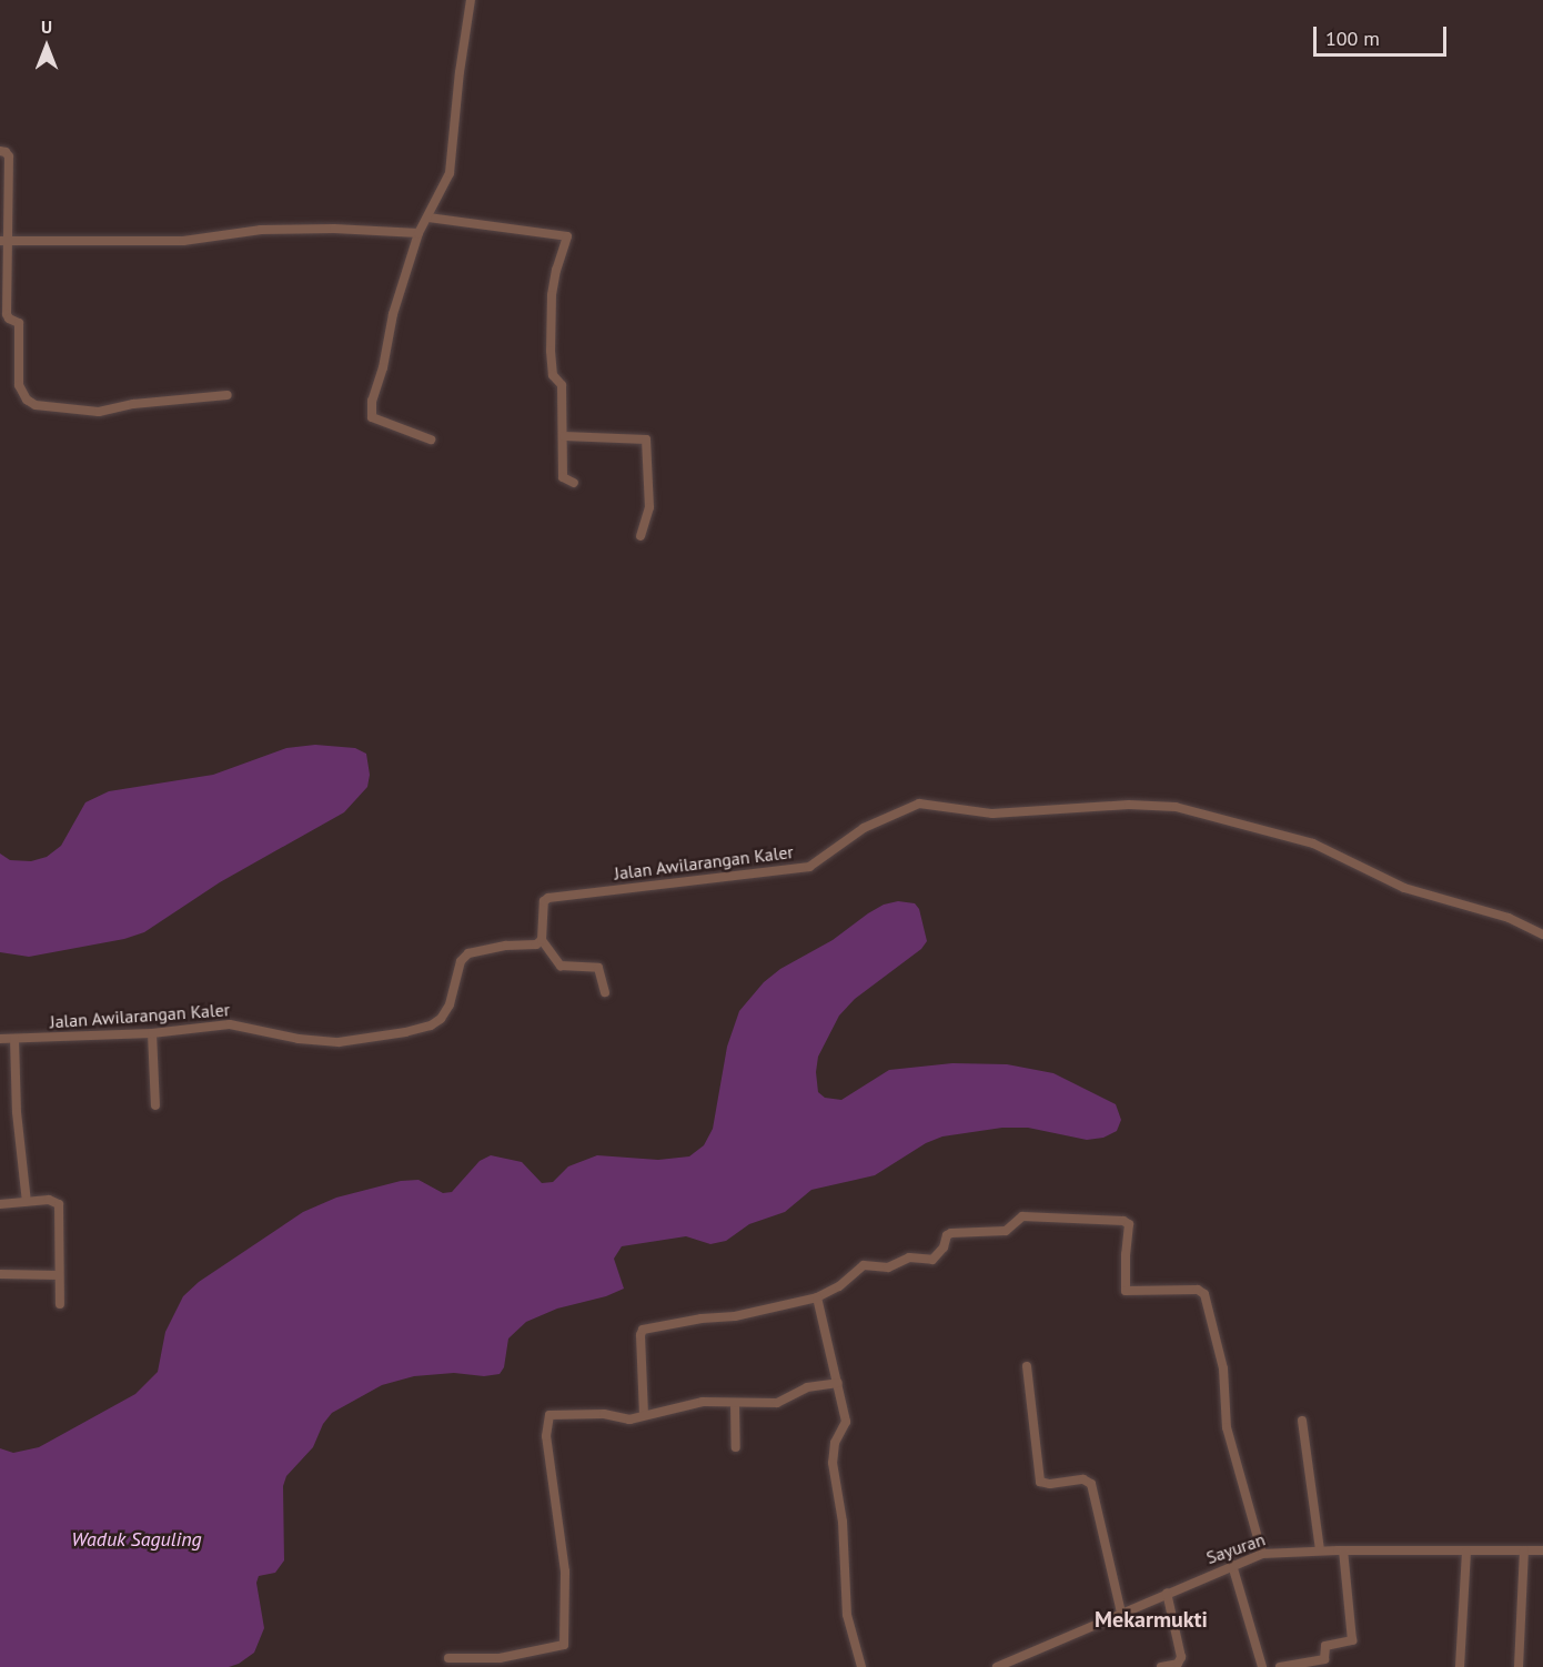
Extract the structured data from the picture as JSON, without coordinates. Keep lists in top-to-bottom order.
{
  "streets": {
    "street": ["Jalan Awilarangan Kaler", "Sayuran"]
  },
  "districts": ["Mekarmukti"],
  "water": ["Waduk Saguling"],
  "scale_bar": "100 m",
  "north": "top"
}
